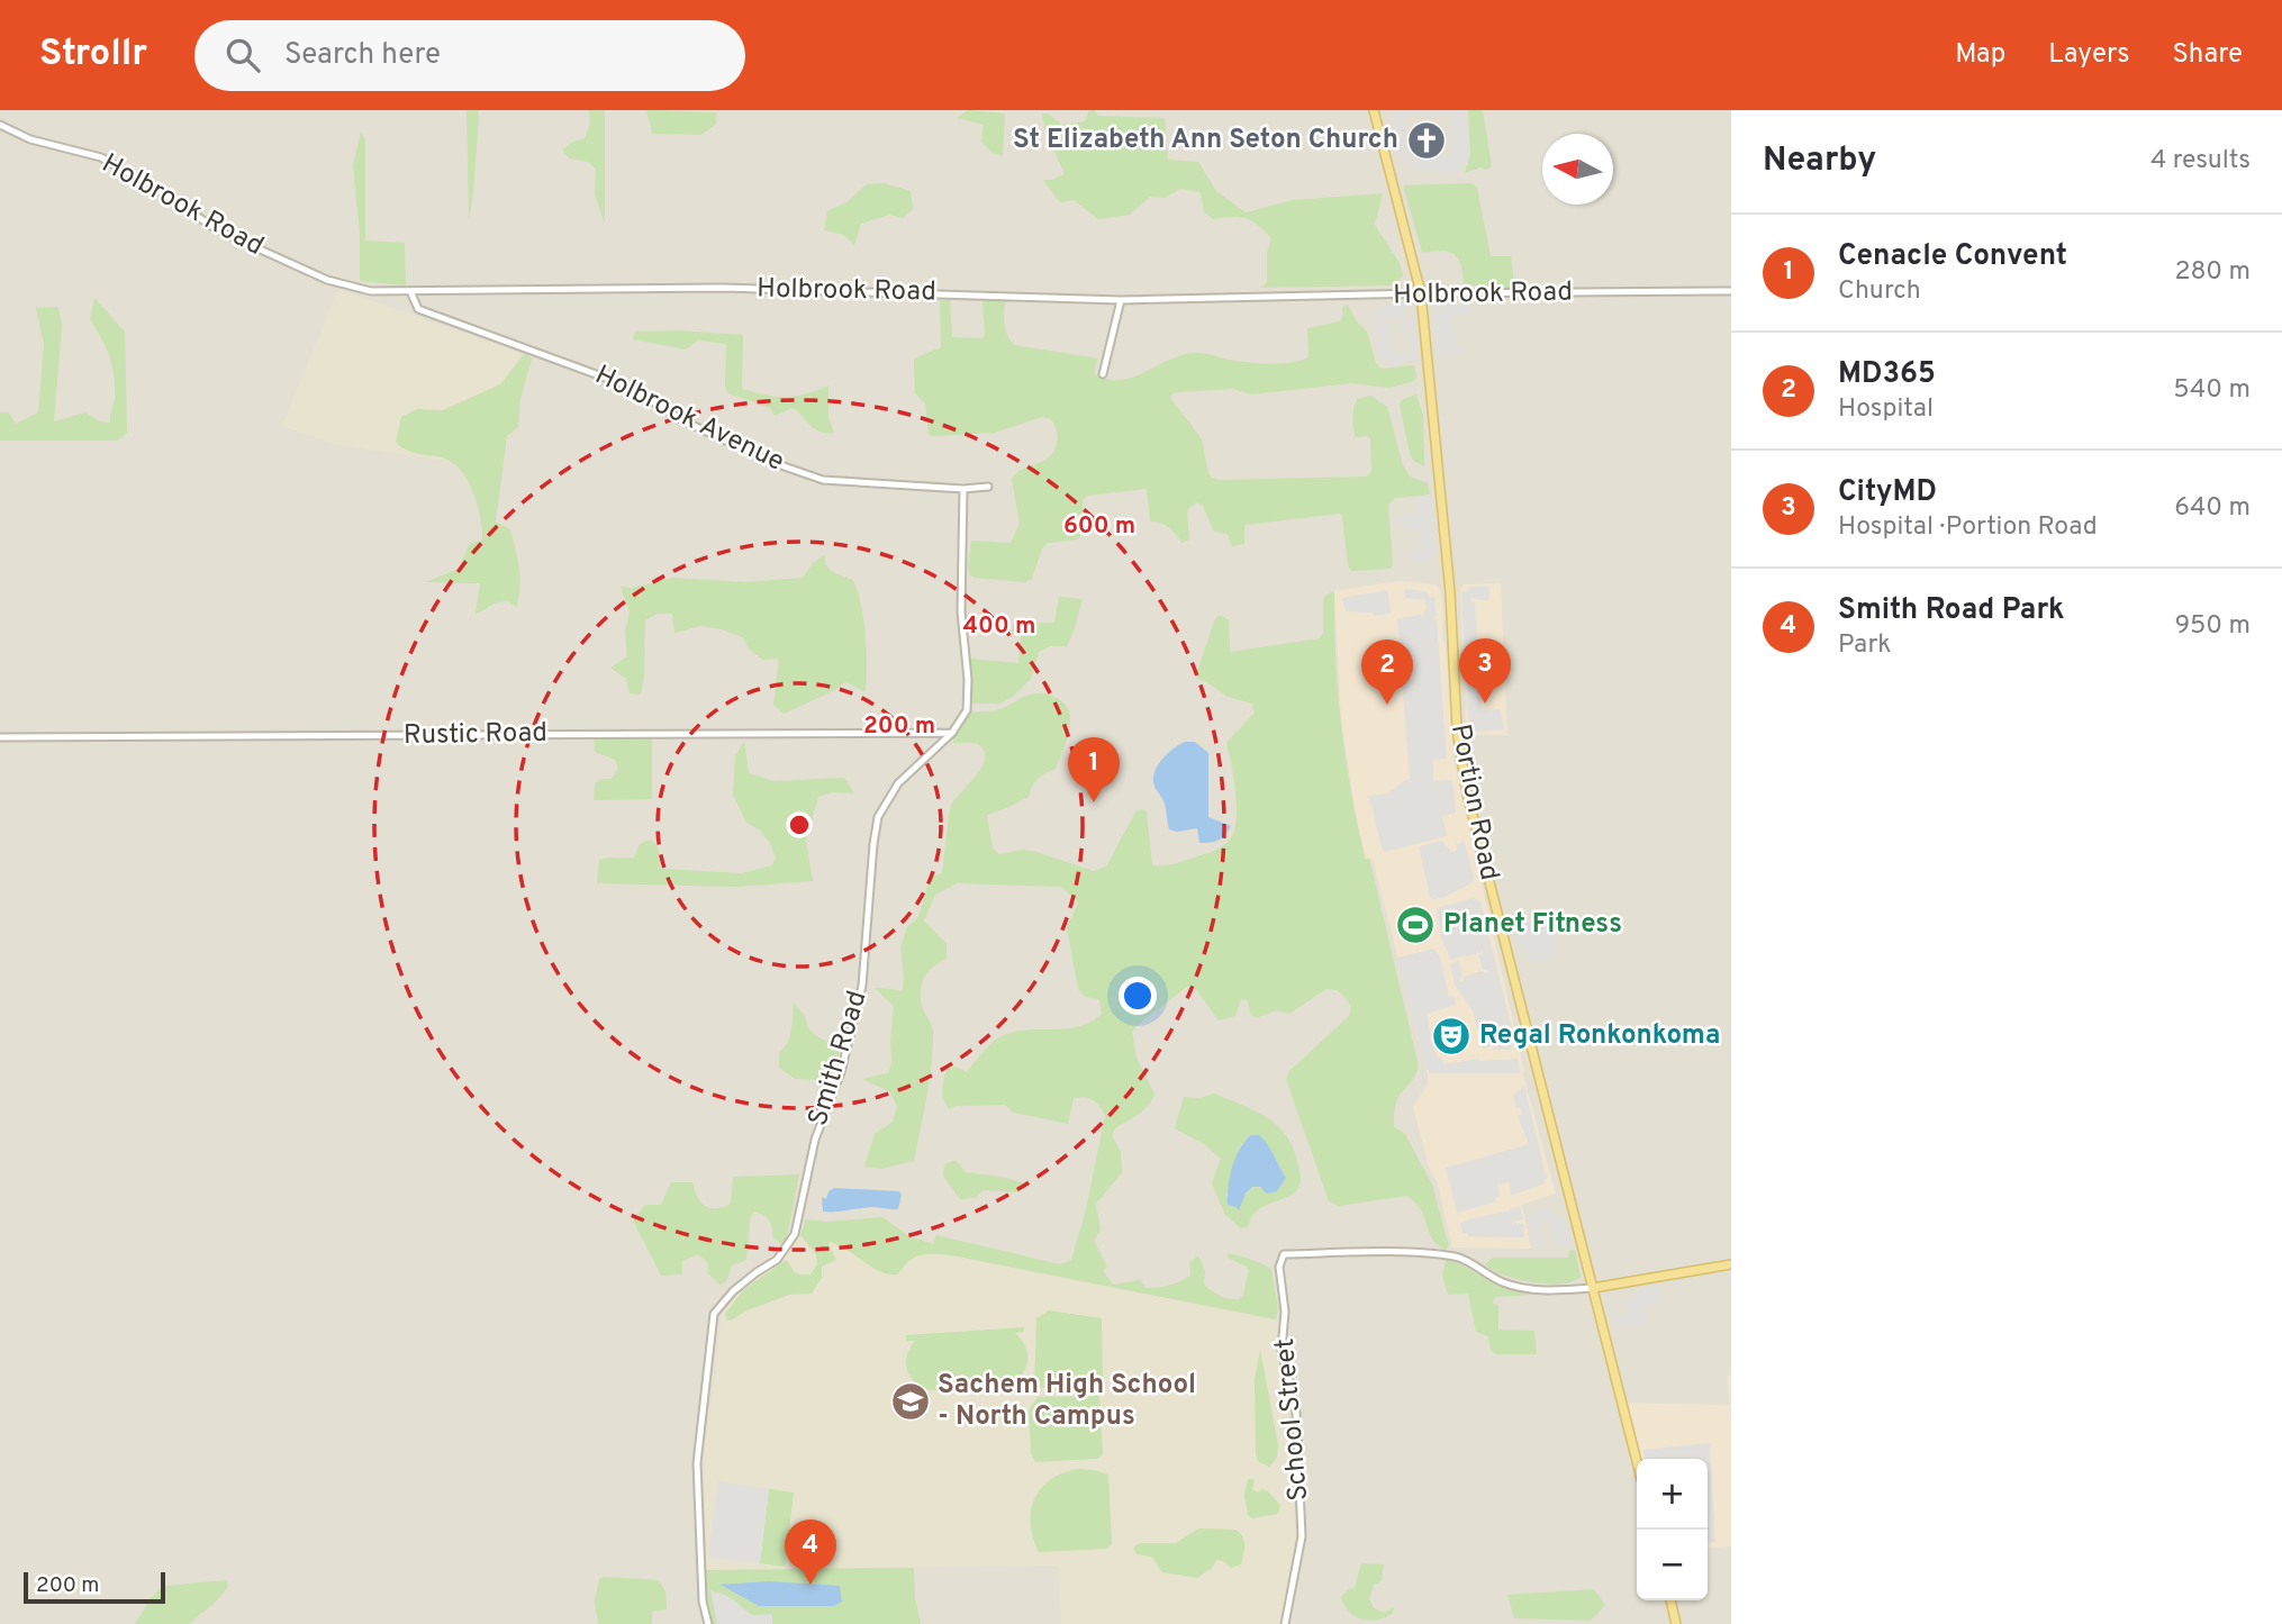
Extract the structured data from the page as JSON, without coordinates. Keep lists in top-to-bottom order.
{
  "streets": {
    "main road": ["Portion Road"],
    "street": [
      "Holbrook Road",
      "Holbrook Avenue",
      "Rustic Road",
      "Smith Road",
      "School Street"
    ]
  },
  "crossings": [
    ["Holbrook Road", "Holbrook Avenue"],
    ["Holbrook Road", "Portion Road"],
    ["Holbrook Avenue", "Smith Road"],
    ["Rustic Road", "Smith Road"],
    ["Portion Road", "School Street"]
  ],
  "places": {
    "church": ["St Elizabeth Ann Seton Church"],
    "sports": ["Planet Fitness"],
    "theatre": ["Regal Ronkonkoma"],
    "school or university": ["Sachem High School - North Campus"]
  },
  "scale_bar": "200 m",
  "north": "left",
  "page": {
    "header": "Strollr",
    "search": "Search here",
    "nav": ["Map", "Layers", "Share"],
    "heading": ["Nearby", "4 results"],
    "list": [
      {
        "mark": "1",
        "name": "Cenacle Convent",
        "note": "Church",
        "value": "280 m"
      },
      {
        "mark": "2",
        "name": "MD365",
        "note": "Hospital",
        "value": "540 m"
      },
      {
        "mark": "3",
        "name": "CityMD",
        "note": "Hospital · Portion Road",
        "value": "640 m"
      },
      {
        "mark": "4",
        "name": "Smith Road Park",
        "note": "Park",
        "value": "950 m"
      }
    ],
    "pins": [
      "3",
      "2",
      "1",
      "4"
    ],
    "map_buttons": ["+", "−"],
    "scale": "200 m"
  },
  "rings": ["600 m", "400 m", "200 m"]
}
